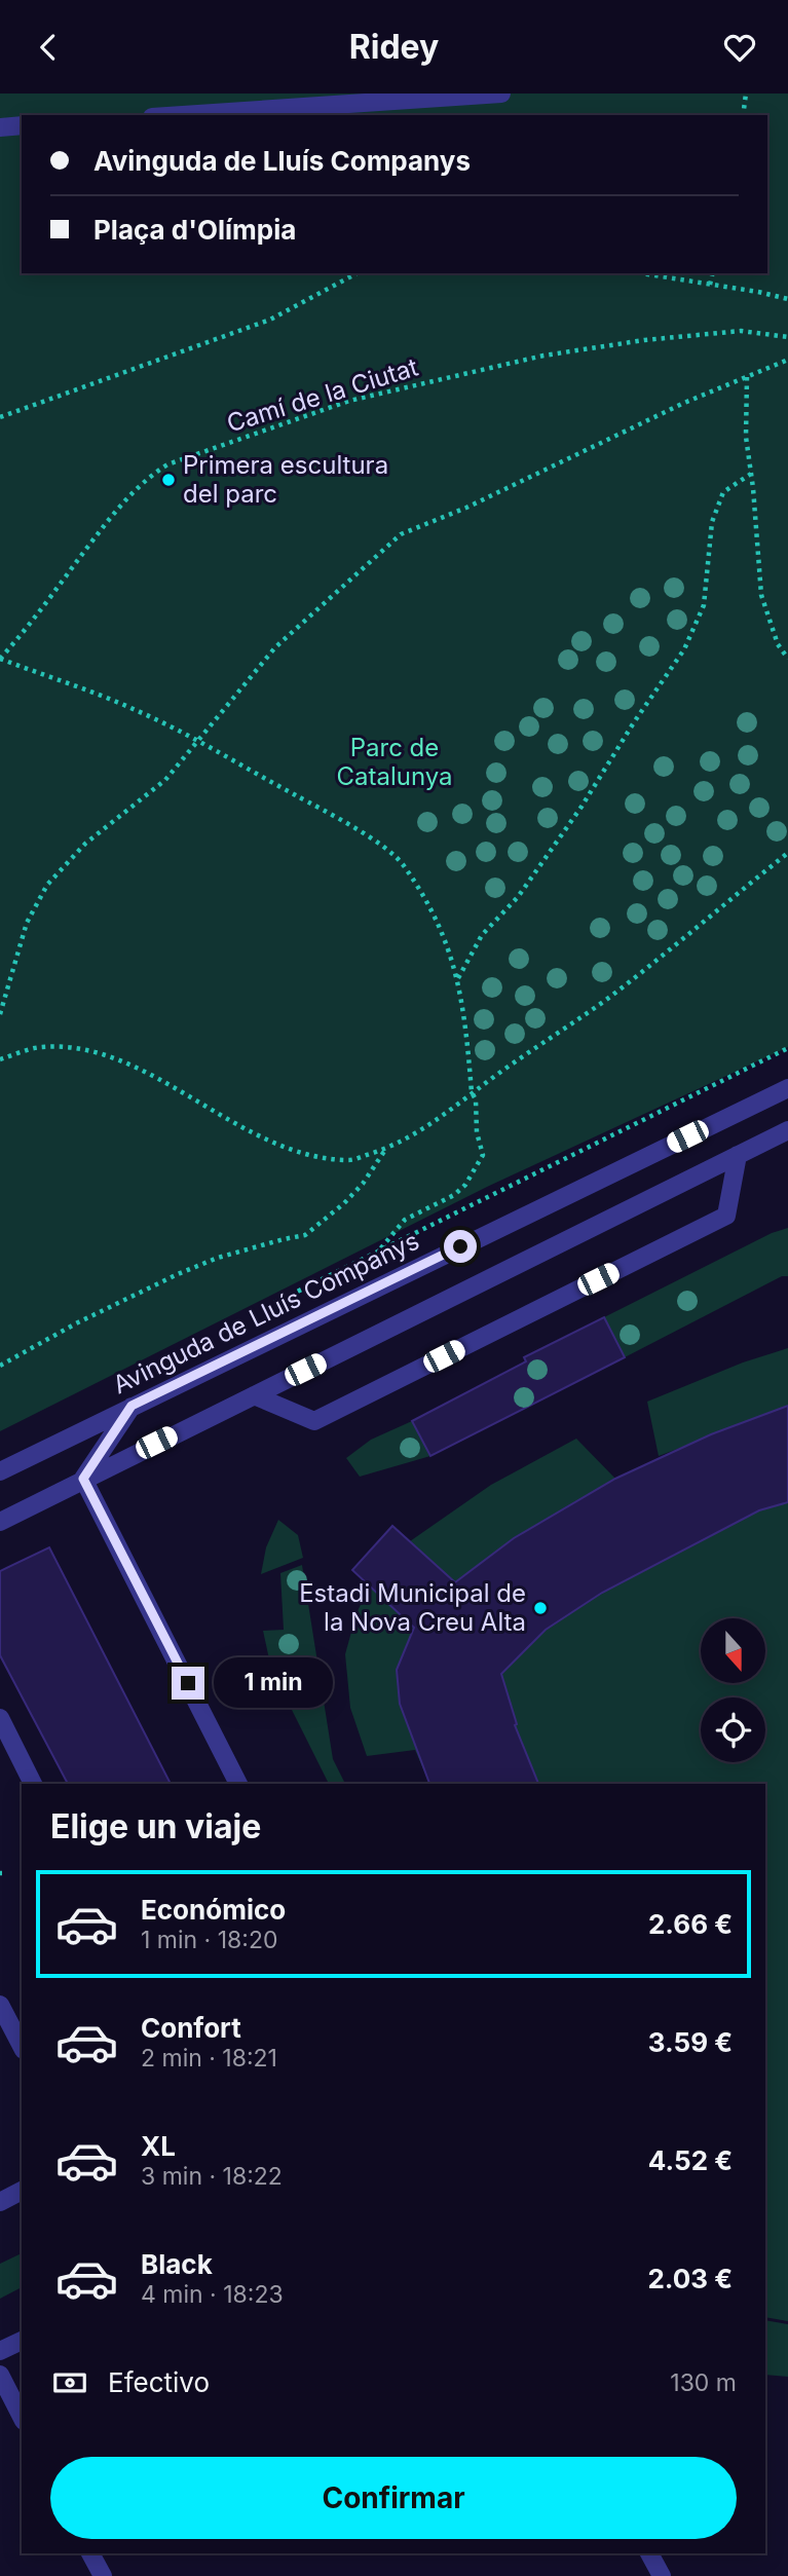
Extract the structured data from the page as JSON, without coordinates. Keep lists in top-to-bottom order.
{
  "streets": {
    "street": ["Avinguda de Lluís Companys"],
    "path": ["Camí de la Ciutat"]
  },
  "parks": ["Parc de Catalunya"],
  "places": ["Primera escultura del parc", "Estadi Municipal de la Nova Creu Alta"],
  "north": "bottom",
  "page": {
    "header": "Ridey",
    "banner": ["Avinguda de Lluís Companys", "Plaça d'Olímpia"],
    "bubble": "1 min",
    "heading": "Elige un viaje",
    "list": [
      {
        "name": "Económico",
        "note": "1 min · 18:20",
        "value": "2.66 €"
      },
      {
        "name": "Confort",
        "note": "2 min · 18:21",
        "value": "3.59 €"
      },
      {
        "name": "XL",
        "note": "3 min · 18:22",
        "value": "4.52 €"
      },
      {
        "name": "Black",
        "note": "4 min · 18:23",
        "value": "2.03 €"
      }
    ],
    "pay": ["Efectivo", "130 m"],
    "buttons": "Confirmar"
  }
}
